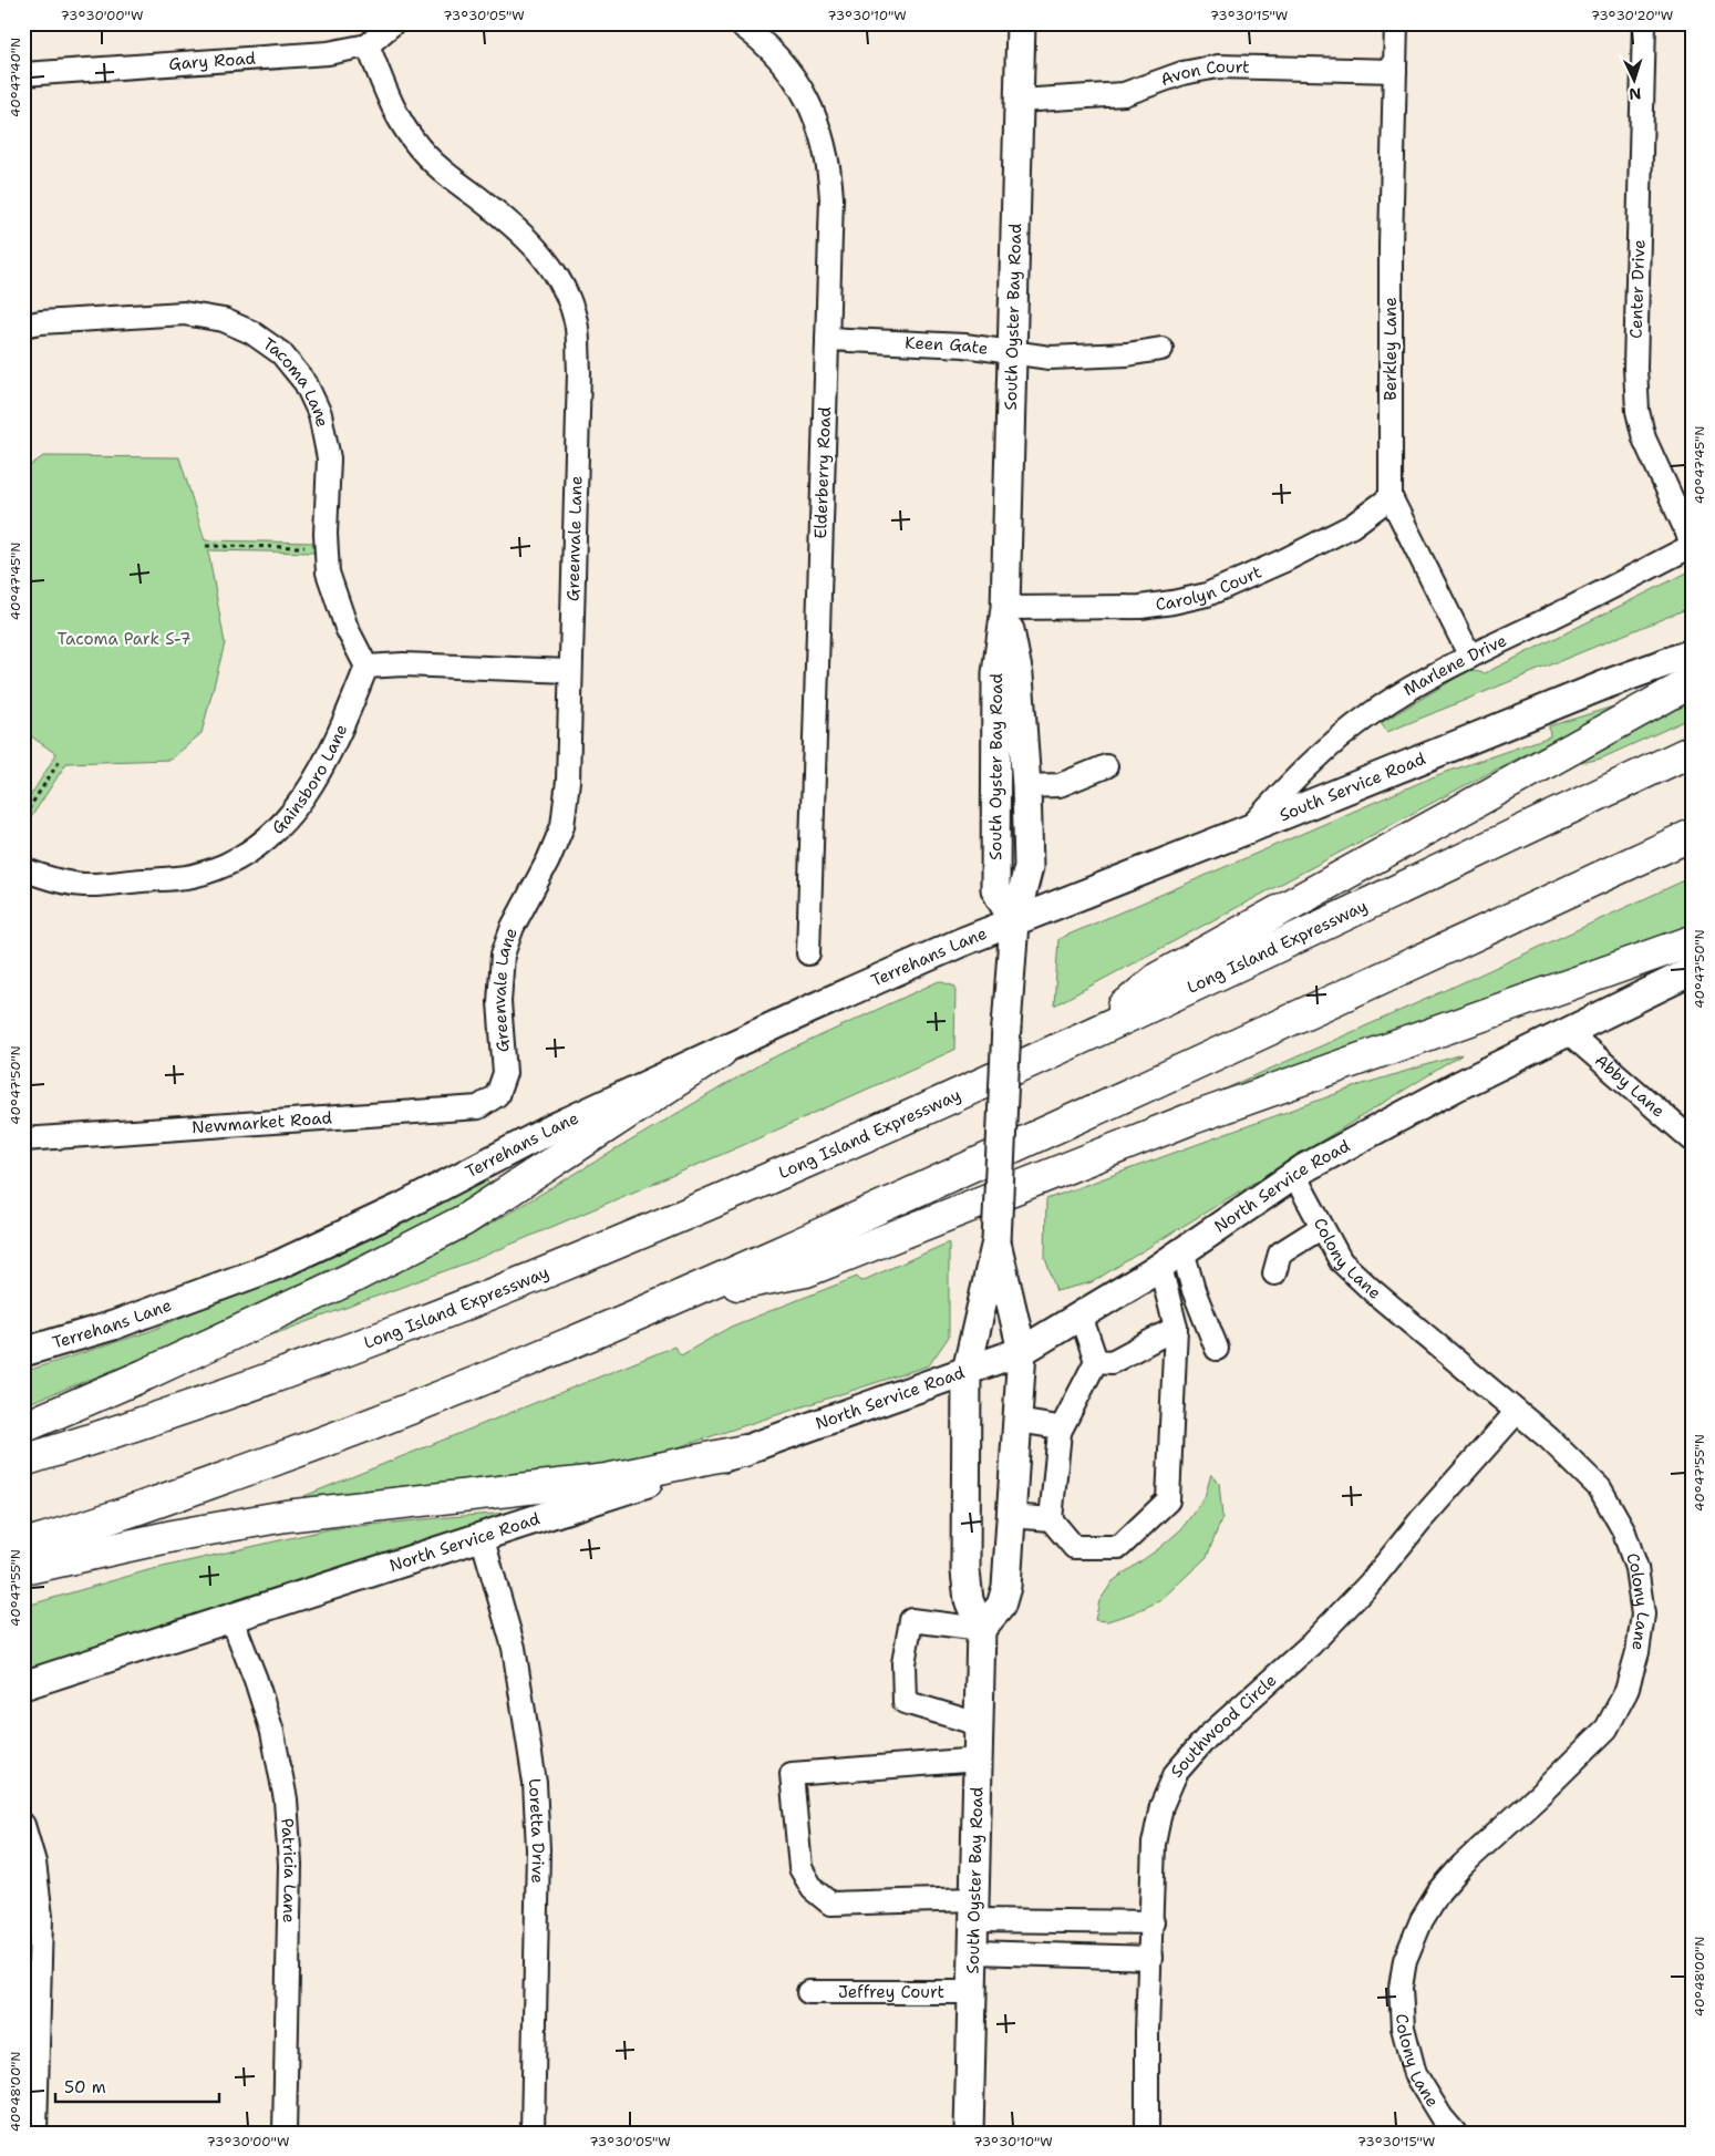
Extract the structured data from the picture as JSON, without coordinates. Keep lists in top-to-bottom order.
{
  "streets": {
    "highway": ["Long Island Expressway"],
    "main road": [
      "South Oyster Bay Road",
      "South Service Road",
      "Terrehans Lane",
      "North Service Road"
    ],
    "street": [
      "Gary Road",
      "Avon Court",
      "Center Drive",
      "Keen Gate",
      "Berkley Lane",
      "Tacoma Lane",
      "Elderberry Road",
      "Greenvale Lane",
      "Carolyn Court",
      "Marlene Drive",
      "Gainsboro Lane",
      "Abby Lane",
      "Newmarket Road",
      "Colony Lane",
      "Southwood Circle",
      "Loretta Drive",
      "Patricia Lane",
      "Jeffrey Court"
    ]
  },
  "crossings": [
    ["Gary Road", "Greenvale Lane"],
    ["Avon Court", "South Oyster Bay Road"],
    ["Avon Court", "Berkley Lane"],
    ["Center Drive", "Marlene Drive"],
    ["South Oyster Bay Road", "Keen Gate"],
    ["South Oyster Bay Road", "Carolyn Court"],
    ["South Oyster Bay Road", "South Service Road"],
    ["South Oyster Bay Road", "Terrehans Lane"],
    ["South Oyster Bay Road", "North Service Road"],
    ["South Oyster Bay Road", "Jeffrey Court"],
    ["Keen Gate", "Elderberry Road"],
    ["Berkley Lane", "Carolyn Court"],
    ["Berkley Lane", "Marlene Drive"],
    ["Tacoma Lane", "Gainsboro Lane"],
    ["Greenvale Lane", "Newmarket Road"],
    ["Marlene Drive", "South Service Road"],
    ["South Service Road", "Terrehans Lane"],
    ["Abby Lane", "North Service Road"],
    ["North Service Road", "Colony Lane"],
    ["North Service Road", "Loretta Drive"],
    ["North Service Road", "Patricia Lane"],
    ["Colony Lane", "Southwood Circle"]
  ],
  "parks": ["Tacoma Park S-7"],
  "scale_bar": "50 m",
  "north": "bottom",
  "coordinates": [
    "73°30'00\"W",
    "73°30'05\"W",
    "73°30'10\"W",
    "73°30'15\"W",
    "73°30'20\"W",
    "40°47'40\"N",
    "40°47'45\"N",
    "40°47'50\"N",
    "40°47'55\"N",
    "40°48'00\"N"
  ]
}
